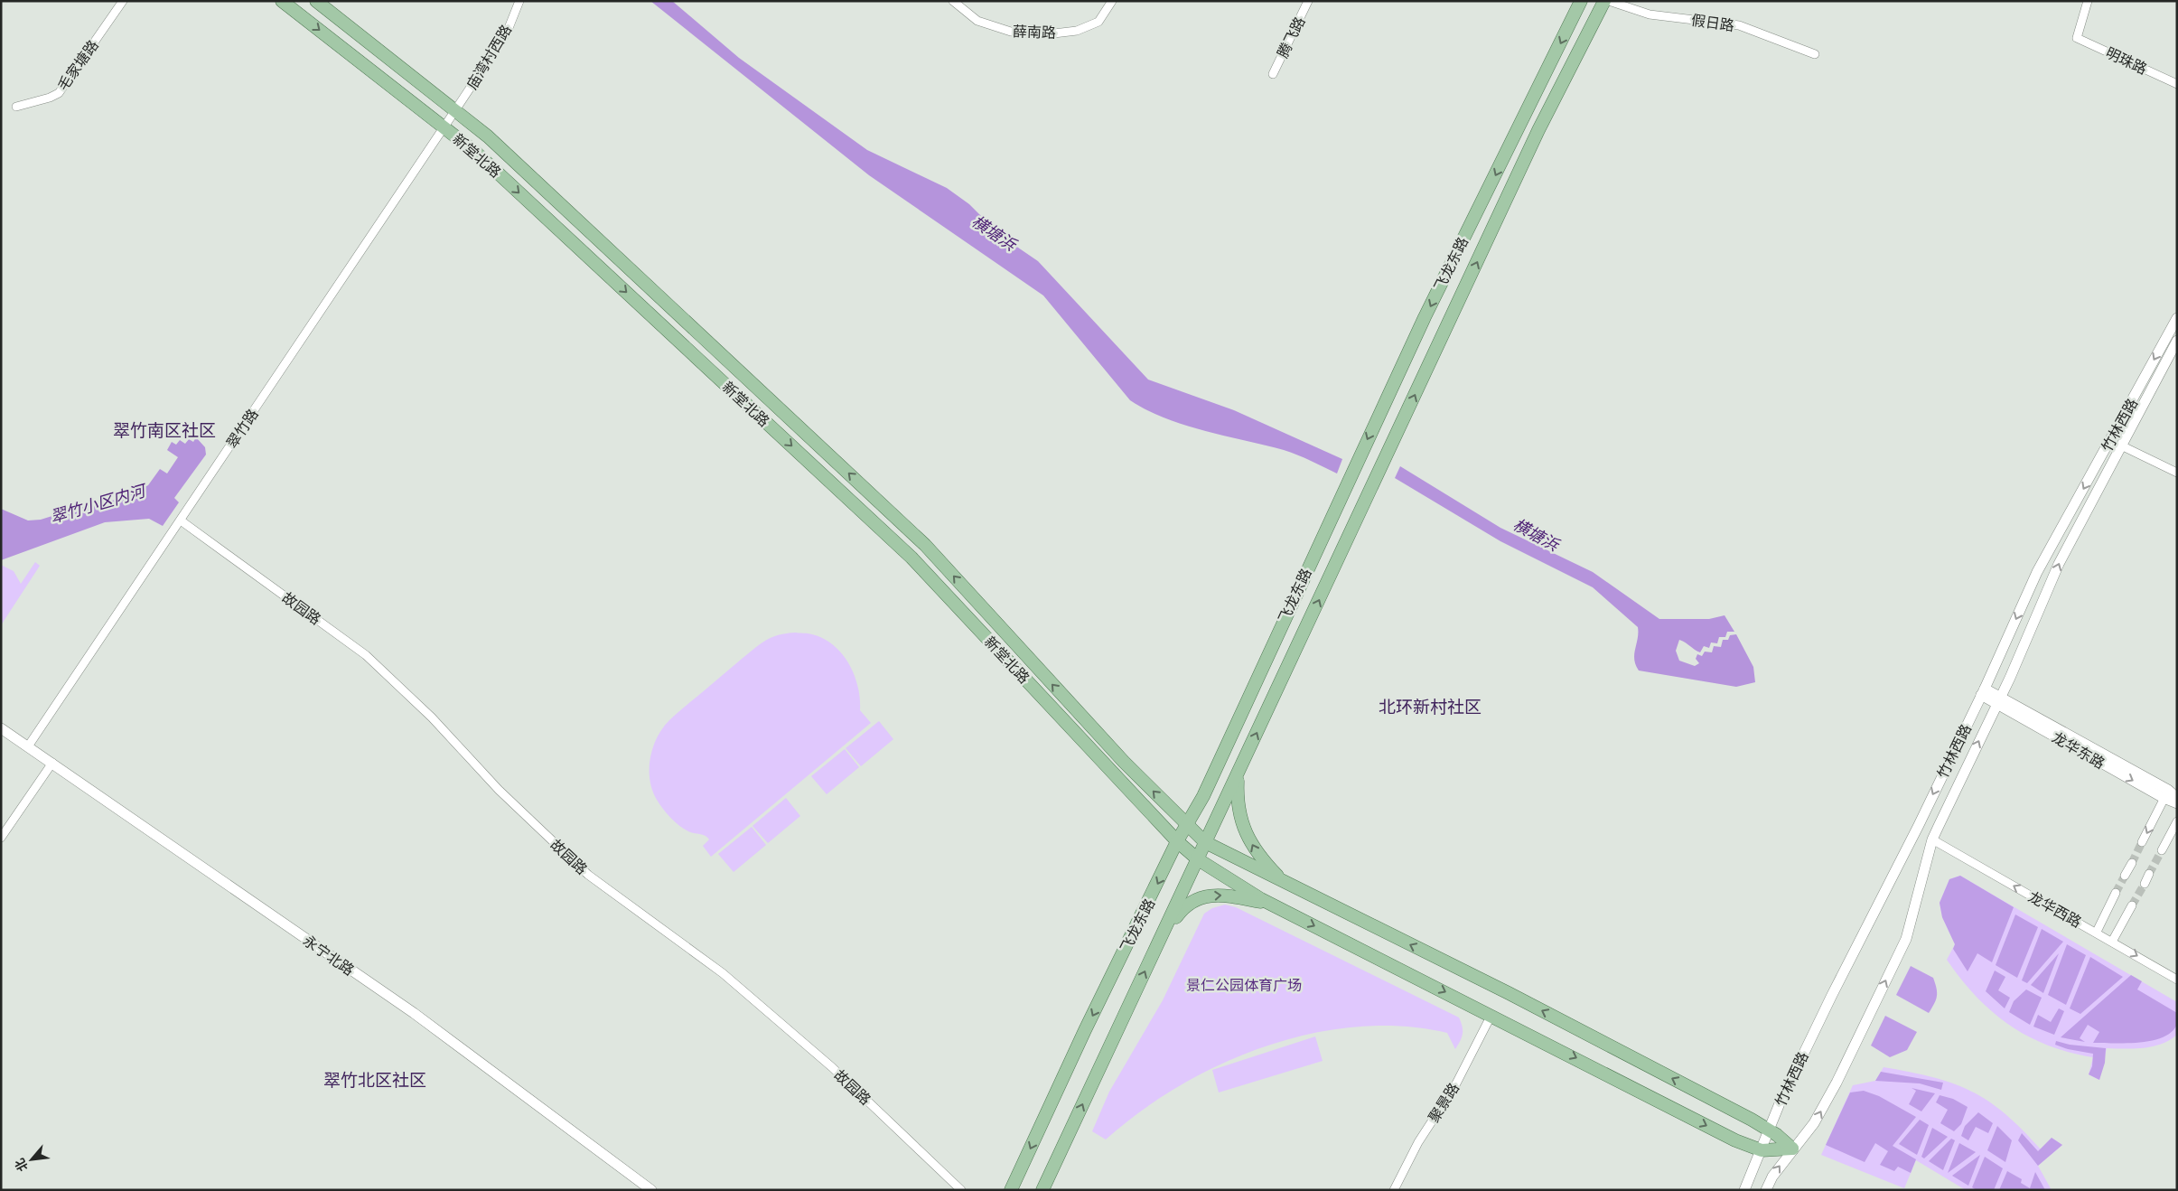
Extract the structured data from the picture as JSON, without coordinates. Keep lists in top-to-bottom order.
{
  "streets": {
    "main road": [
      "新堂北路",
      "飞龙东路",
      "竹林西路",
      "龙华东路",
      "永宁北路"
    ],
    "street": [
      "假日路",
      "薛南路",
      "腾飞路",
      "庙湾村西路",
      "明珠路",
      "毛家塘路",
      "翠竹路",
      "故园路",
      "龙华西路",
      "聚景路"
    ]
  },
  "crossings": [
    ["庙湾村西路", "新堂北路"],
    ["庙湾村西路", "翠竹路"],
    ["新堂北路", "飞龙东路"],
    ["新堂北路", "竹林西路"],
    ["新堂北路", "翠竹路"],
    ["竹林西路", "龙华东路"],
    ["竹林西路", "龙华西路"],
    ["翠竹路", "故园路"],
    ["翠竹路", "永宁北路"]
  ],
  "districts": ["翠竹南区社区", "北环新村社区", "翠竹北区社区"],
  "water": ["横塘浜", "翠竹小区内河"],
  "parks": ["景仁公园体育广场"],
  "north": "bottom left"
}
